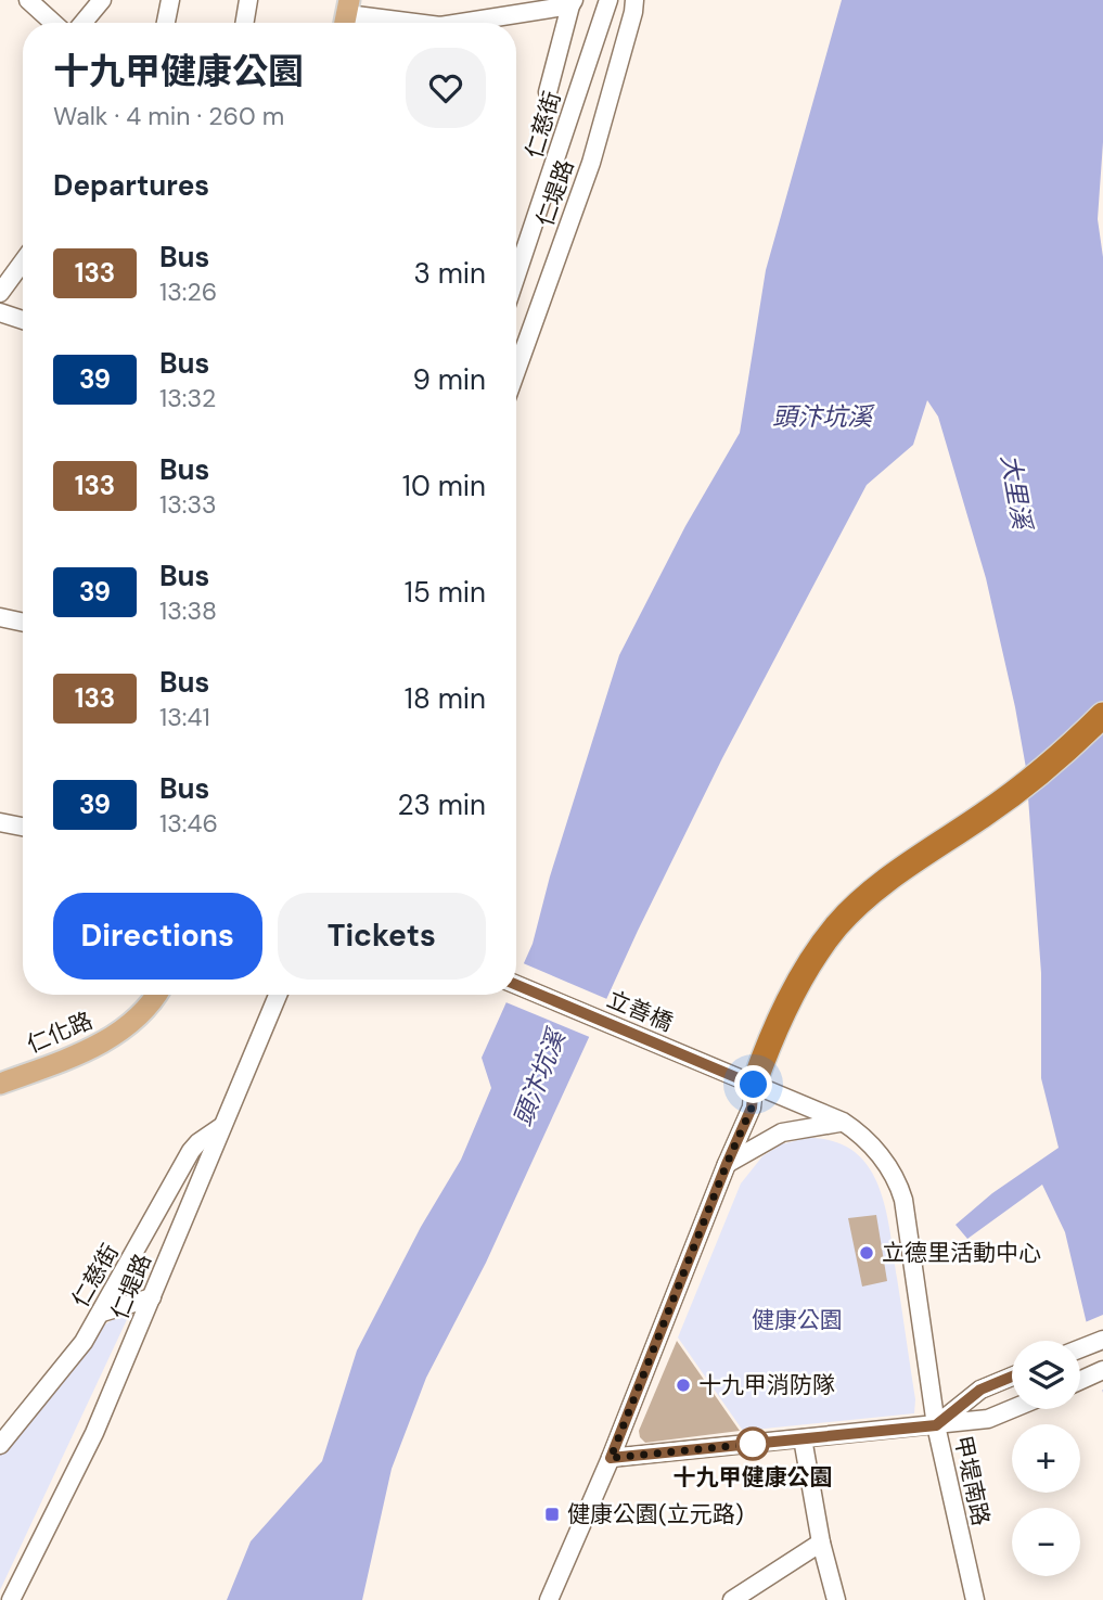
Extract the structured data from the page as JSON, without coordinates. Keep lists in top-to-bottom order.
{
  "streets": {
    "main road": ["仁化路"],
    "street": [
      "仁慈街",
      "仁堤路",
      "立善橋",
      "甲堤南路"
    ]
  },
  "crossings": [
    ["仁慈街", "仁堤路"],
    ["立善橋", "甲堤南路"]
  ],
  "water": ["頭汴坑溪", "大里溪"],
  "parks": ["健康公園"],
  "places": {
    "other": ["立德里活動中心", "十九甲消防隊", "十九甲健康公園"],
    "transit": ["健康公園(立元路)"]
  },
  "lines": ["bus line 133"],
  "page": {
    "heading": [
      ["十九甲健康公園", "Walk · 4 min · 260 m"],
      "Departures"
    ],
    "list": [
      {
        "mark": "133",
        "name": "Bus",
        "note": "13:26",
        "value": "3 min"
      },
      {
        "mark": "39",
        "name": "Bus",
        "note": "13:32",
        "value": "9 min"
      },
      {
        "mark": "133",
        "name": "Bus",
        "note": "13:33",
        "value": "10 min"
      },
      {
        "mark": "39",
        "name": "Bus",
        "note": "13:38",
        "value": "15 min"
      },
      {
        "mark": "133",
        "name": "Bus",
        "note": "13:41",
        "value": "18 min"
      },
      {
        "mark": "39",
        "name": "Bus",
        "note": "13:46",
        "value": "23 min"
      }
    ],
    "buttons": ["Directions", "Tickets"],
    "map_buttons": ["+", "−"]
  }
}
